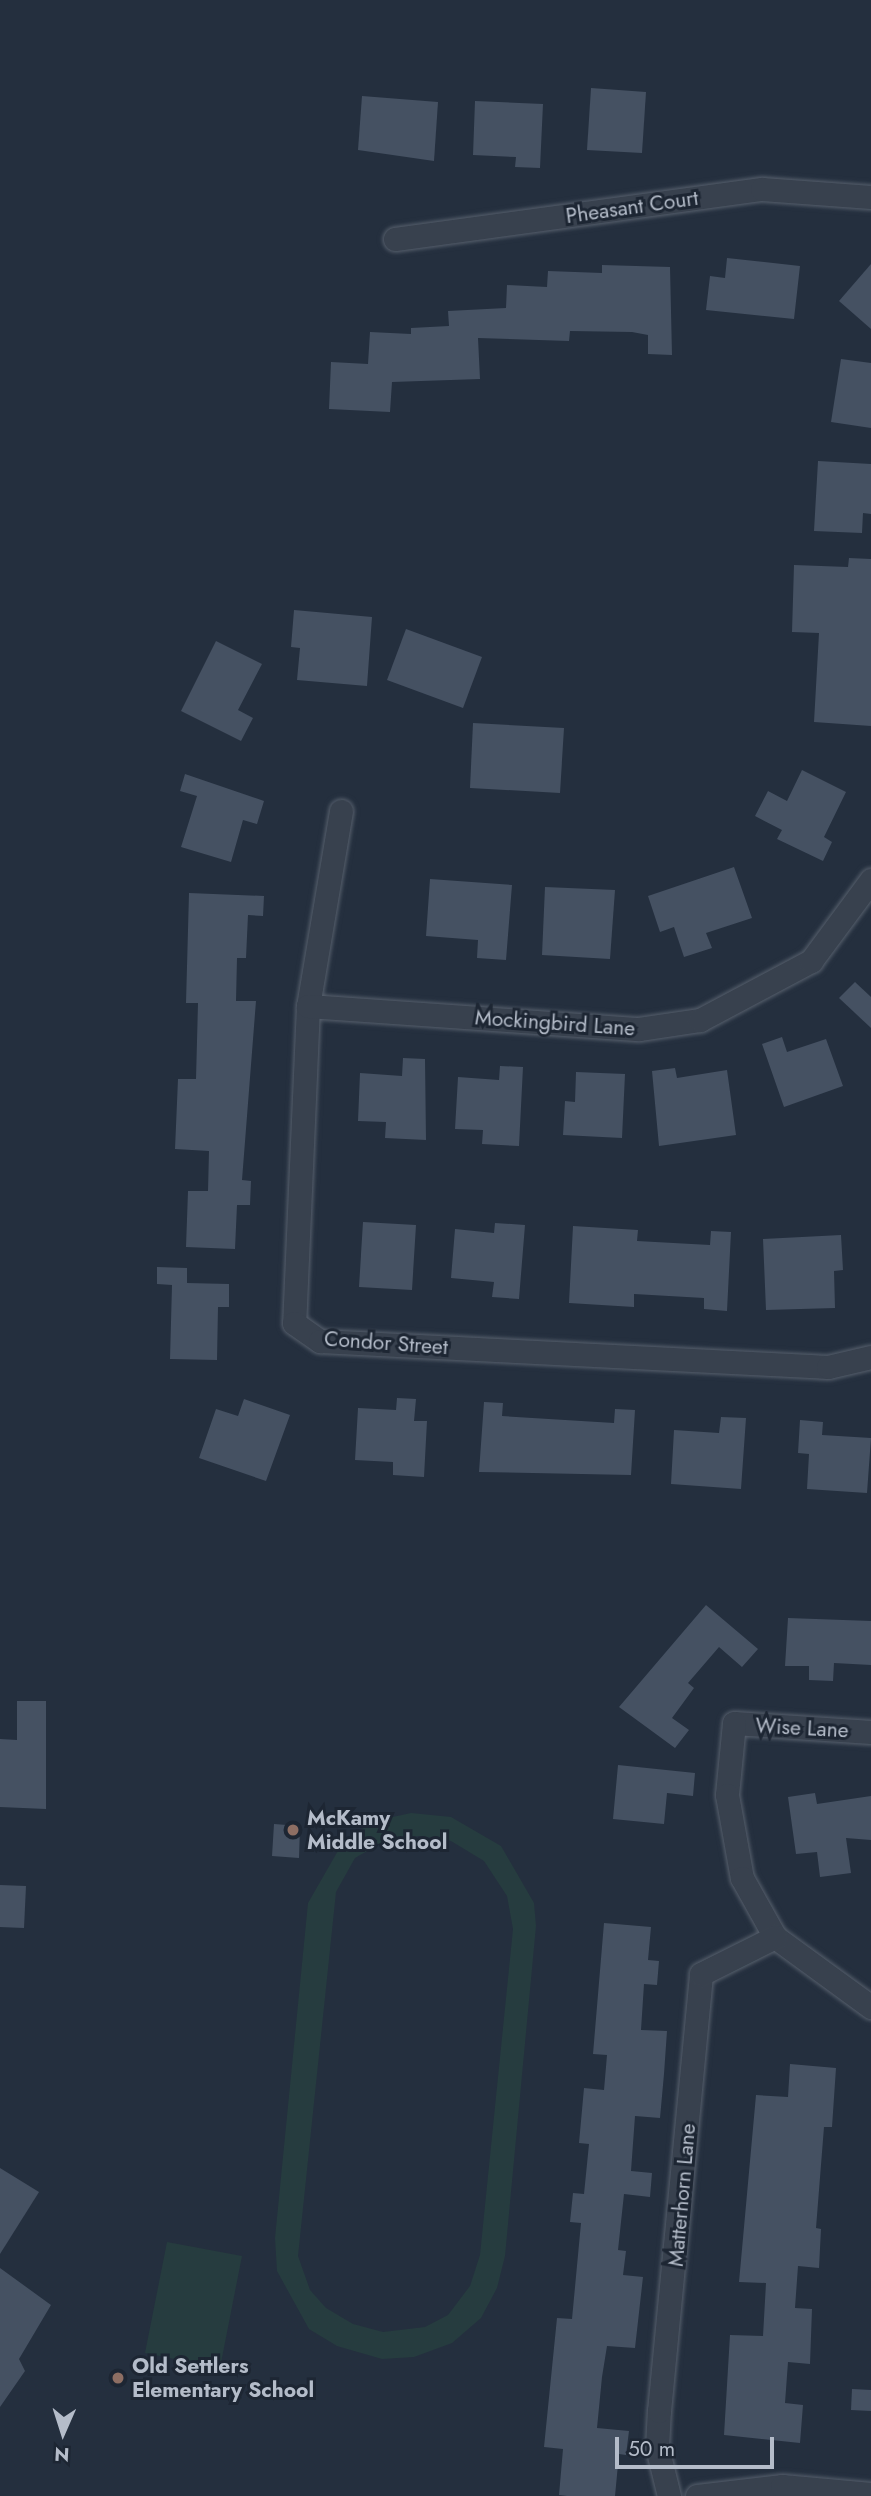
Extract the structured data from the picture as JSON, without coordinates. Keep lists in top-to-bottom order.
{
  "streets": {
    "street": [
      "Pheasant Court",
      "Mockingbird Lane",
      "Condor Street",
      "Wise Lane",
      "Matterhorn Lane"
    ]
  },
  "crossings": [
    ["Mockingbird Lane", "Condor Street"],
    ["Wise Lane", "Matterhorn Lane"]
  ],
  "places": ["McKamy Middle School", "Old Settlers Elementary School"],
  "scale_bar": "50 m",
  "north": "bottom"
}
